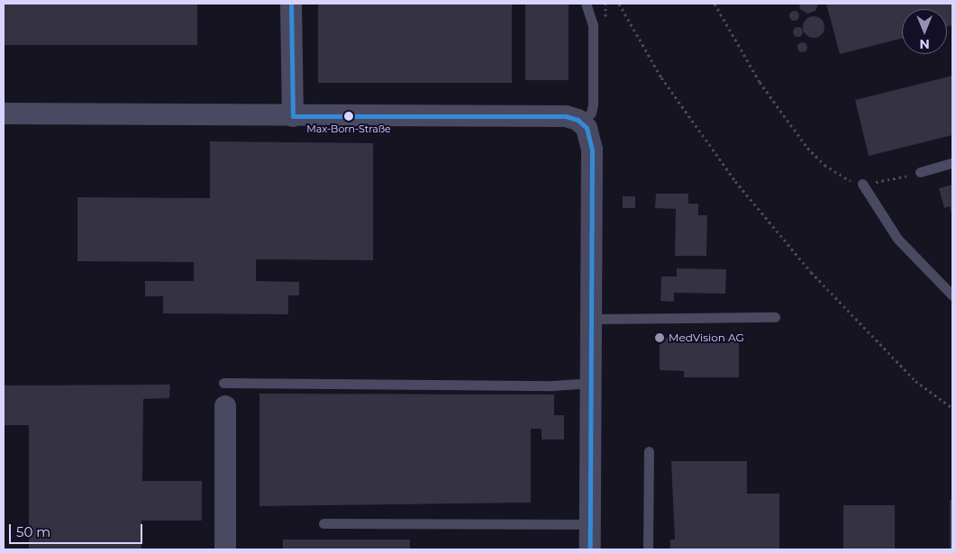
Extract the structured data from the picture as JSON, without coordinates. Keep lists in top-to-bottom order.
{
  "places": ["Max-Born-Straße", "MedVision AG"],
  "scale_bar": "50 m",
  "north": "bottom"
}
